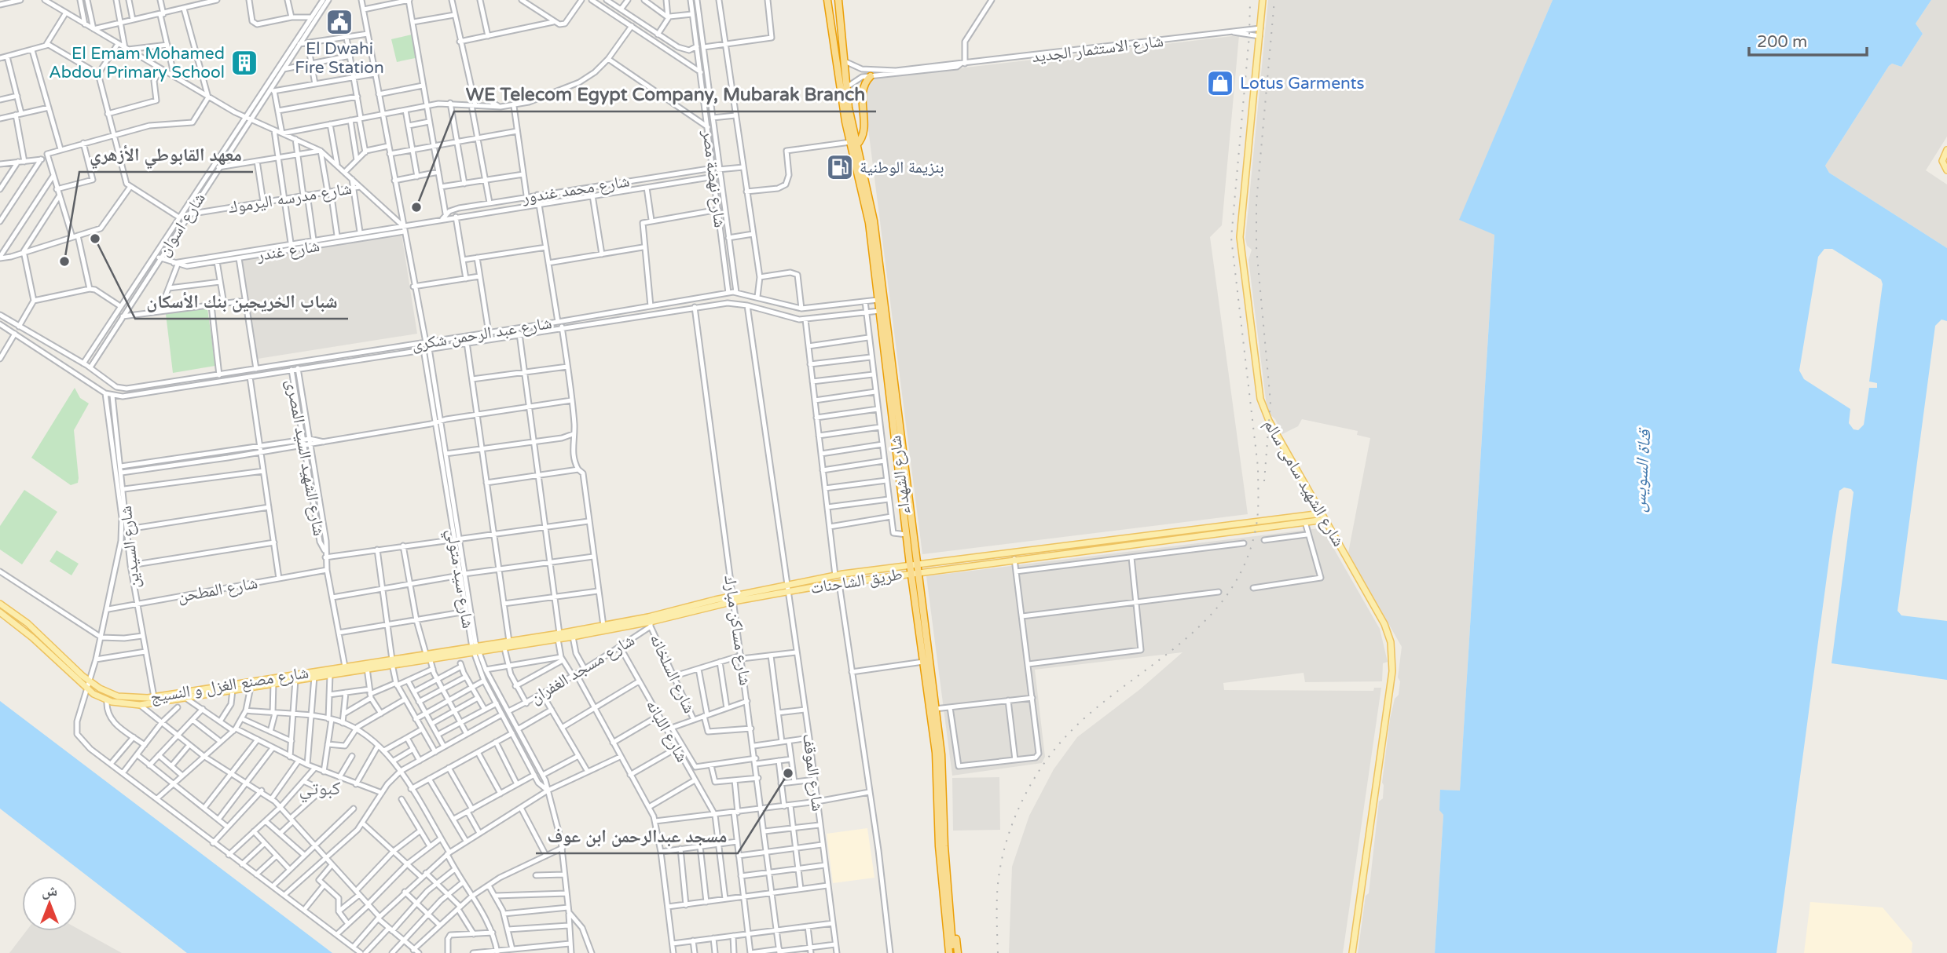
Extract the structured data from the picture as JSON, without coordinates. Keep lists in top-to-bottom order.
{
  "streets": {
    "highway": ["شارع الشهداء"],
    "main road": ["شارع الشهيد سامى سالم", "طريق الشاحنات", "شارع مصنع الغزل و النسيج"],
    "street": [
      "شارع الاستثمار الجديد",
      "شارع نهضة مصر",
      "شارع محمد غندور",
      "شارع مدرسه اليرموك",
      "شارع اسوان",
      "شارع غندر",
      "شارع عبد الرحمن شكرى",
      "شارع الشهيد السيد المصرى",
      "شارع السيدين",
      "شارع سيد متولي",
      "شارع المطحن",
      "شارع مساكن مبارك",
      "شارع مسجد الغفران",
      "شارع السلخانه",
      "شارع اللبانه",
      "شارع الموقف"
    ]
  },
  "crossings": [
    ["شارع الاستثمار الجديد", "شارع الشهداء"],
    ["شارع الاستثمار الجديد", "شارع الشهيد سامى سالم"],
    ["شارع نهضة مصر", "شارع محمد غندور"],
    ["شارع نهضة مصر", "شارع عبد الرحمن شكرى"],
    ["شارع محمد غندور", "شارع غندر"],
    ["شارع مدرسه اليرموك", "شارع اسوان"],
    ["شارع اسوان", "شارع غندر"],
    ["شارع اسوان", "شارع عبد الرحمن شكرى"],
    ["شارع عبد الرحمن شكرى", "شارع الشهيد السيد المصرى"],
    ["شارع عبد الرحمن شكرى", "شارع الشهداء"],
    ["شارع عبد الرحمن شكرى", "شارع السيدين"],
    ["شارع عبد الرحمن شكرى", "شارع سيد متولي"],
    ["شارع عبد الرحمن شكرى", "شارع مساكن مبارك"],
    ["شارع عبد الرحمن شكرى", "شارع الموقف"],
    ["شارع الشهيد السيد المصرى", "شارع المطحن"],
    ["شارع الشهيد السيد المصرى", "شارع مصنع الغزل و النسيج"],
    ["شارع الشهداء", "طريق الشاحنات"],
    ["شارع الشهيد سامى سالم", "طريق الشاحنات"],
    ["شارع السيدين", "شارع المطحن"],
    ["شارع السيدين", "شارع مصنع الغزل و النسيج"],
    ["شارع سيد متولي", "طريق الشاحنات"],
    ["شارع سيد متولي", "شارع مسجد الغفران"],
    ["طريق الشاحنات", "شارع مساكن مبارك"],
    ["طريق الشاحنات", "شارع مسجد الغفران"],
    ["طريق الشاحنات", "شارع السلخانه"],
    ["طريق الشاحنات", "شارع مصنع الغزل و النسيج"],
    ["طريق الشاحنات", "شارع الموقف"],
    ["شارع مسجد الغفران", "شارع السلخانه"],
    ["شارع مسجد الغفران", "شارع اللبانه"]
  ],
  "districts": ["كبوتي"],
  "water": ["قناة السويس"],
  "places": {
    "public building": ["El Dwahi Fire Station"],
    "building": ["El Emam Mohamed Abdou Primary School"],
    "shop": ["Lotus Garments"],
    "fuel station": ["بنزيمة الوطنية"],
    "other": [
      "WE Telecom Egypt Company, Mubarak Branch",
      "شباب الخريجين بنك الأسكان",
      "معهد القابوطي الأزهري",
      "مسجد عبدالرحمن ابن عوف"
    ]
  },
  "scale_bar": "200 m",
  "north": "top"
}
